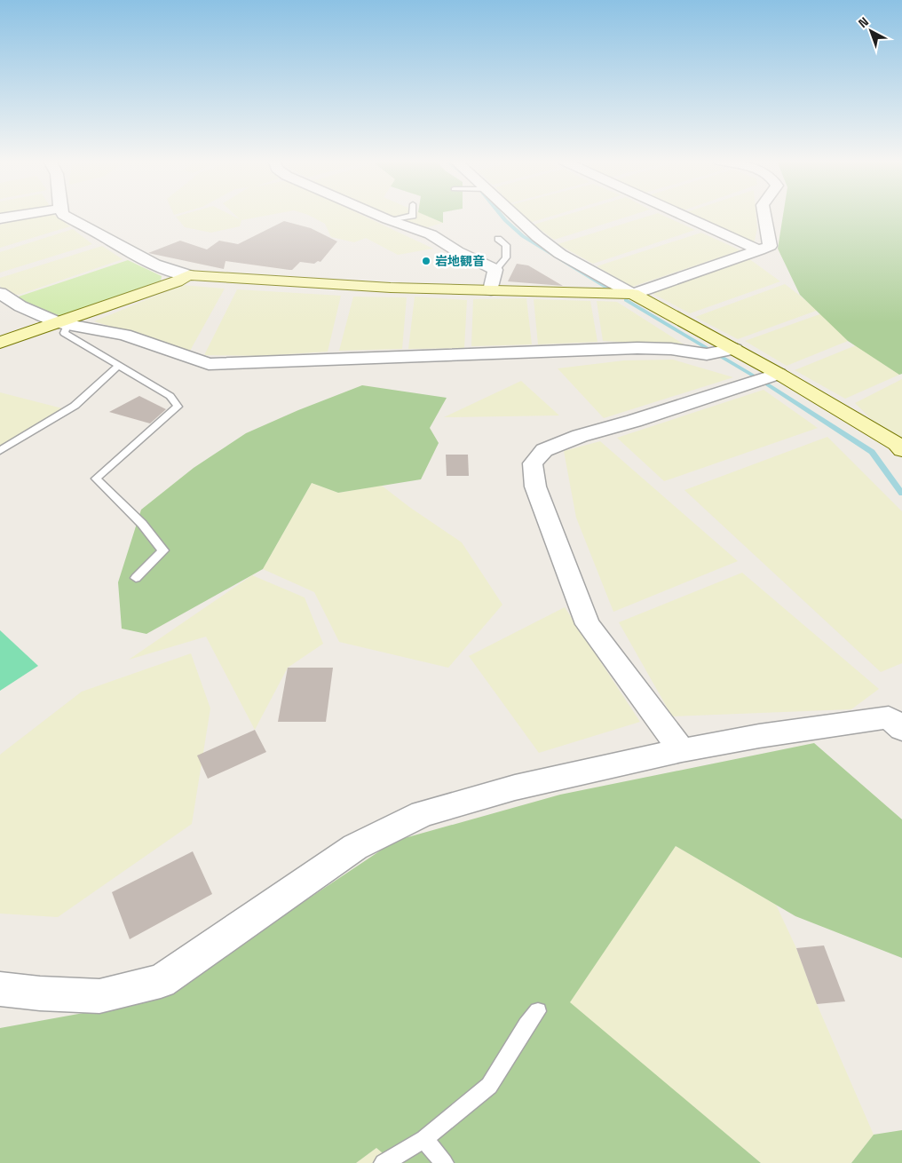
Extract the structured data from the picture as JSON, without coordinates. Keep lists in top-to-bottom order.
{
  "places": ["岩地観音"],
  "north": "top left"
}
